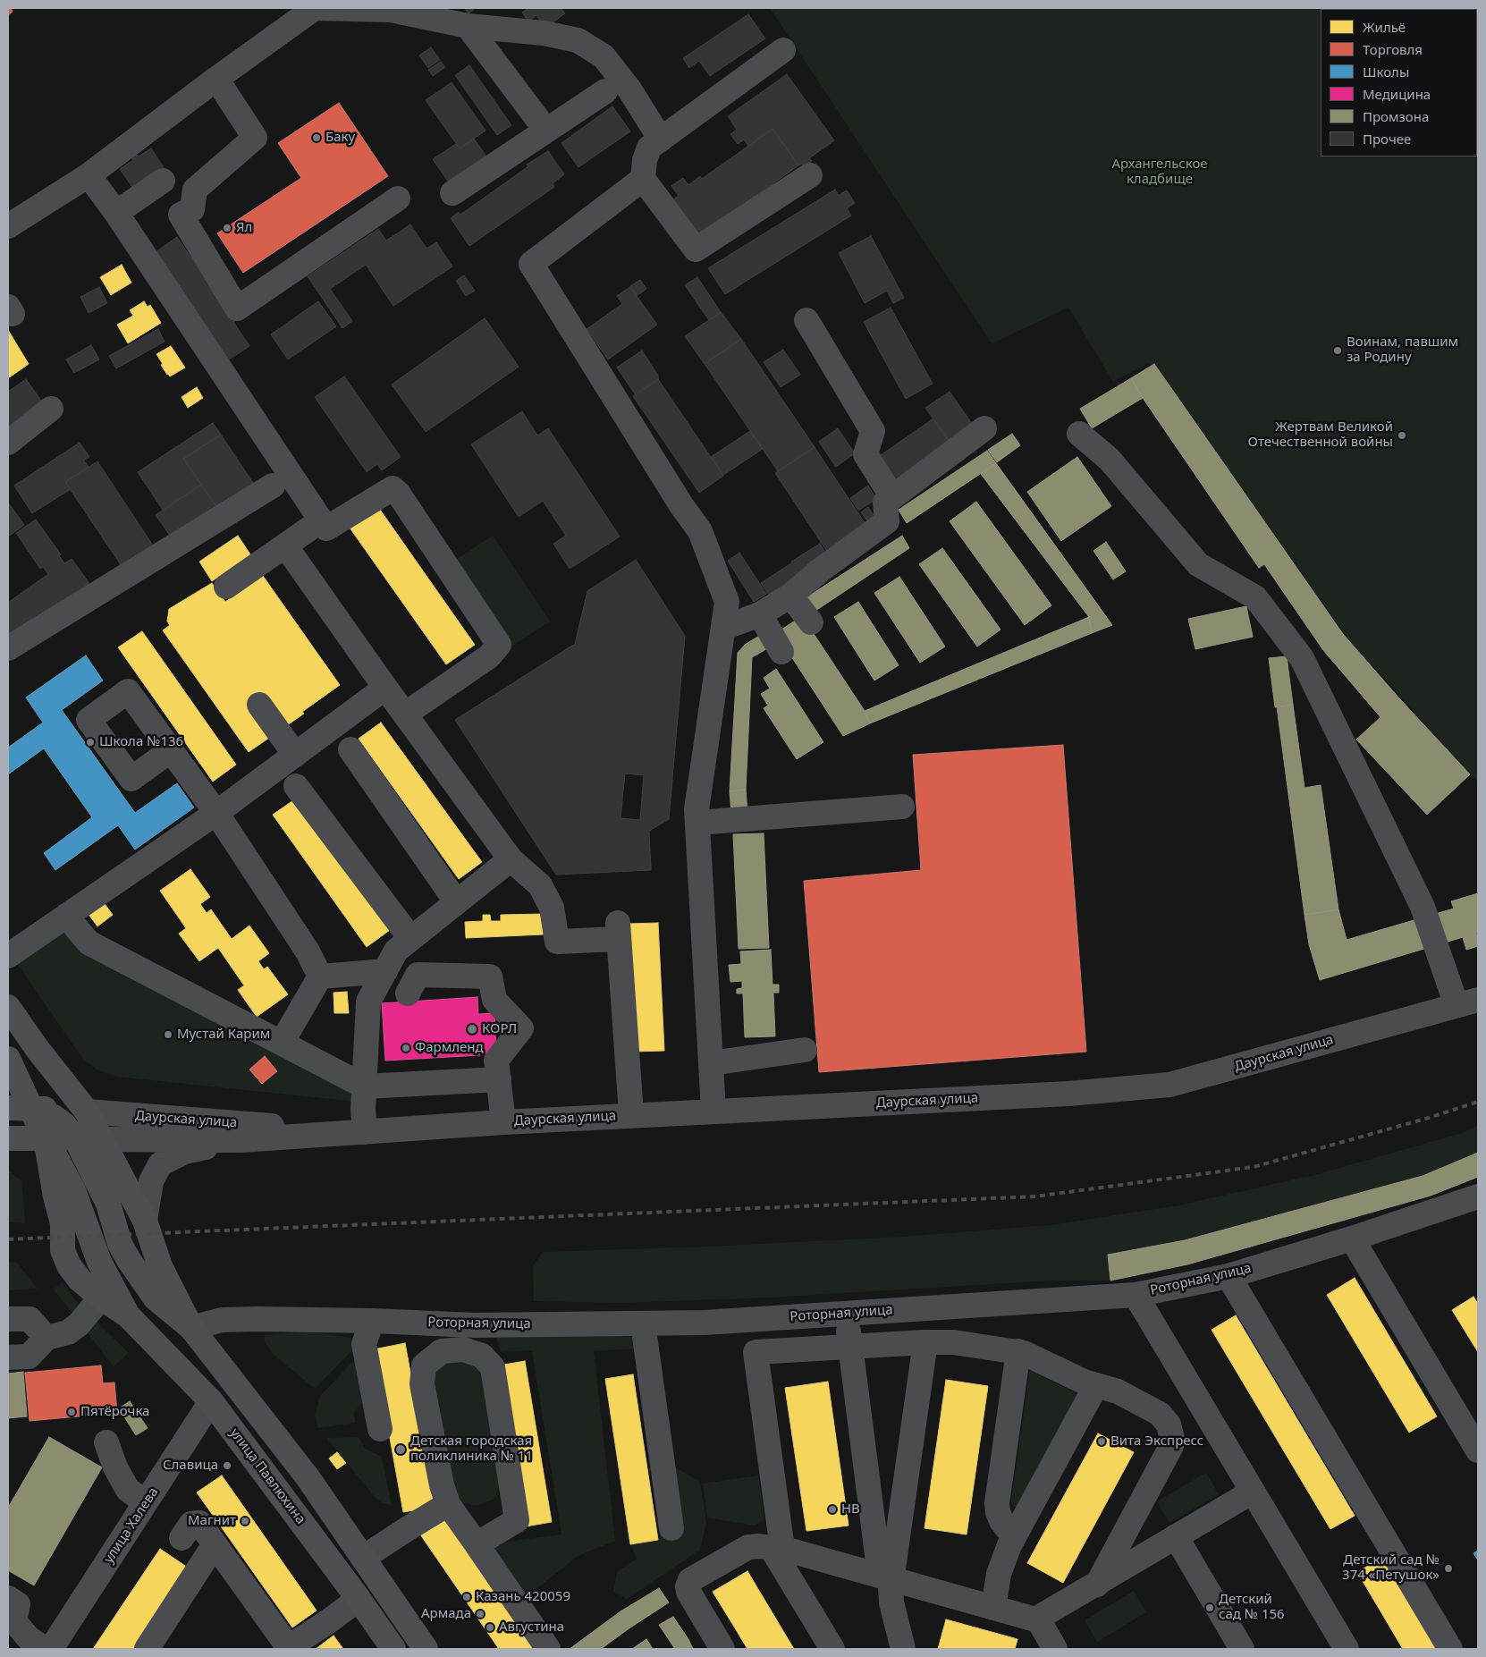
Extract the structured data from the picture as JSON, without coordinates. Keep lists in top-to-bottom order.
{
  "streets": {
    "main road": ["Даурская улица", "улица Павлюхина"],
    "street": ["Роторная улица", "улица Халева"]
  },
  "crossings": [
    ["Даурская улица", "улица Павлюхина"],
    ["улица Павлюхина", "улица Халева"]
  ],
  "parks": ["Архангельское кладбище"],
  "places": [
    "Баку",
    "Ял",
    "Воинам, павшим за Родину",
    "Жертвам Великой Отечественной войны",
    "Школа №136",
    "КОРЛ",
    "Мустай Карим",
    "Фармленд",
    "Пятёрочка",
    "Вита Экспресс",
    "Детская городская поликлиника № 11",
    "Славица",
    "HB",
    "Магнит",
    "Детский сад № 374 «Петушок»",
    "Казань 420059",
    "Детский сад № 156",
    "Армада",
    "Августина"
  ],
  "legend": [
    "Жильё",
    "Торговля",
    "Школы",
    "Медицина",
    "Промзона",
    "Прочее"
  ]
}
